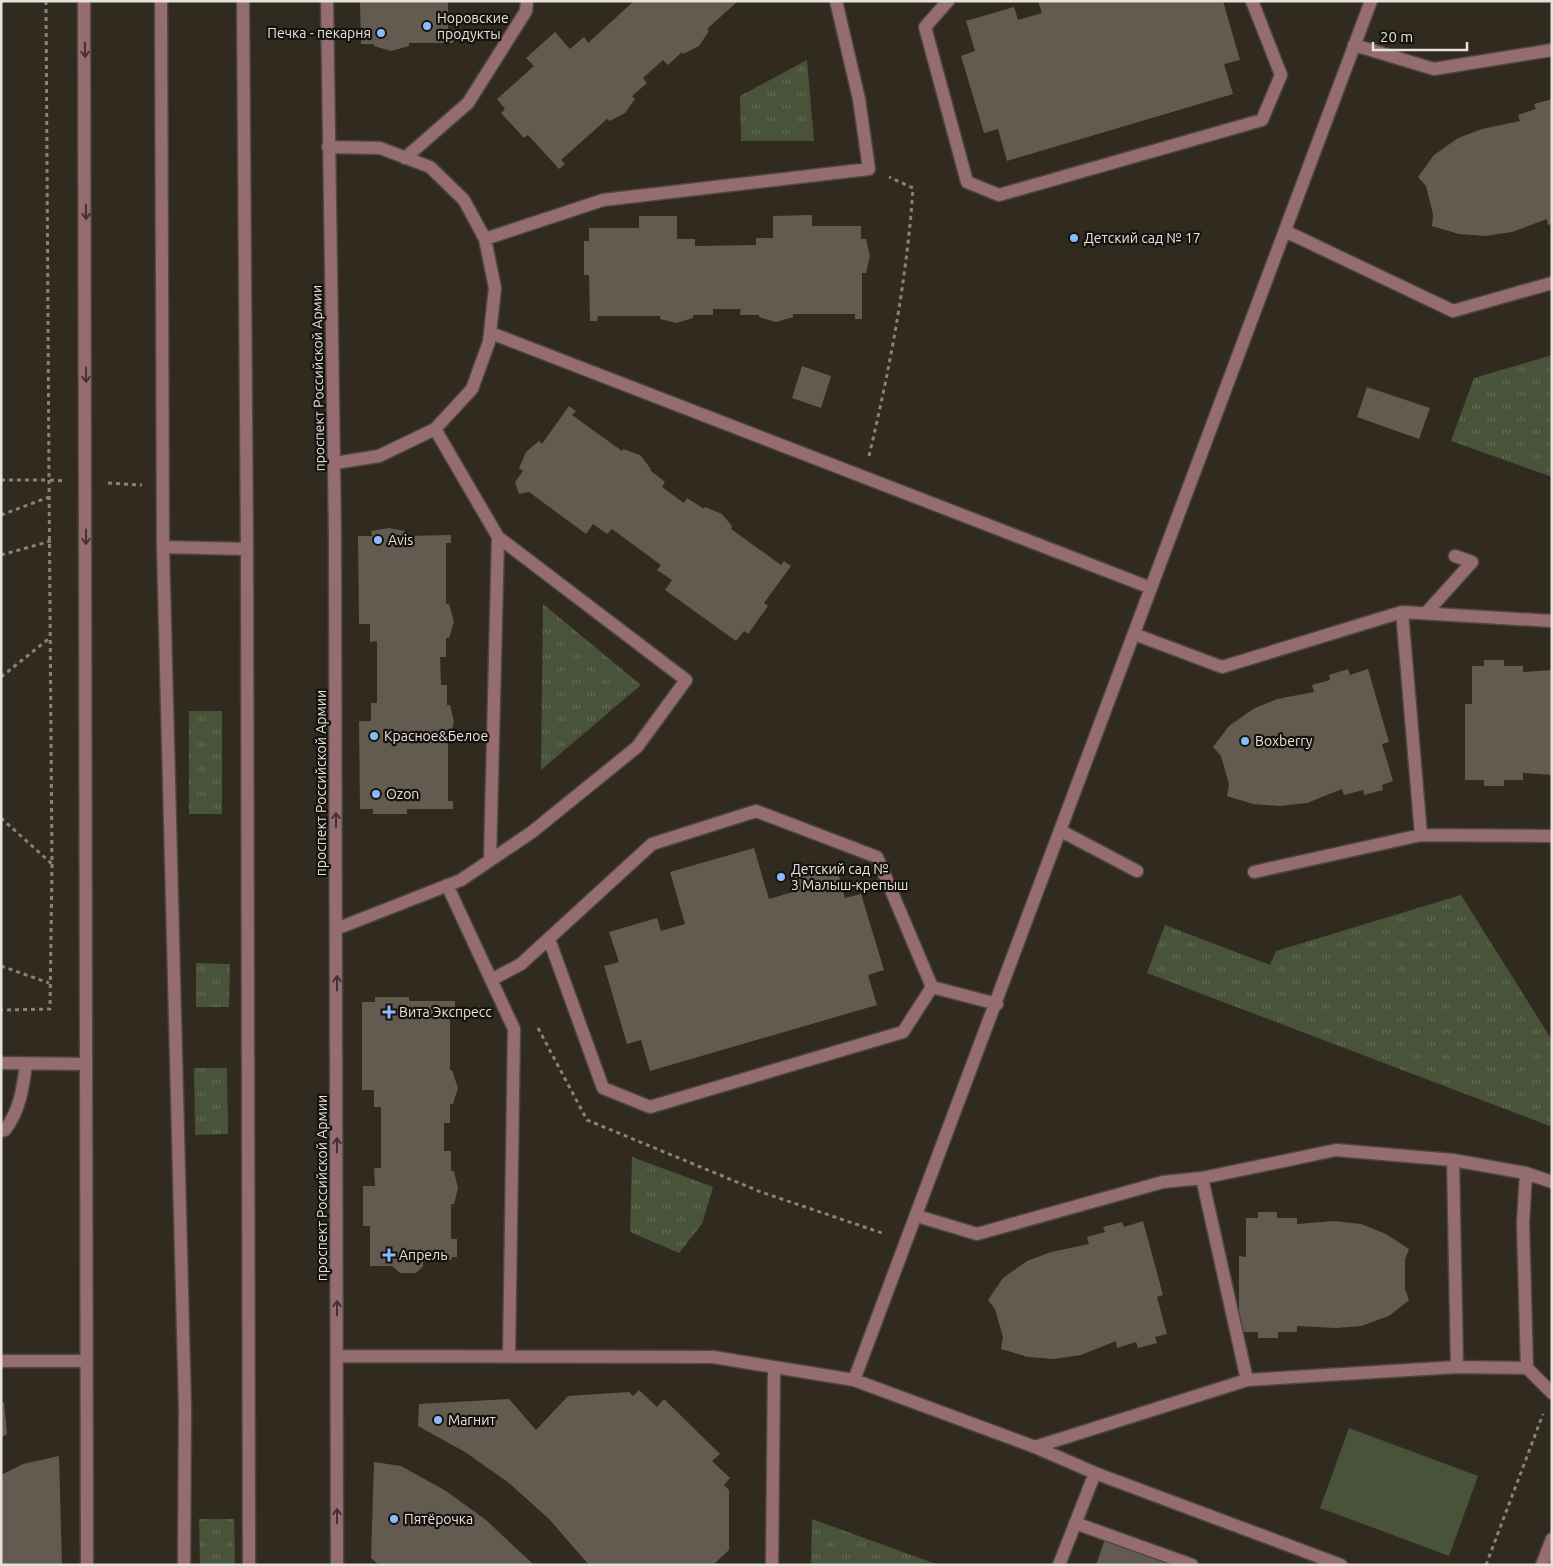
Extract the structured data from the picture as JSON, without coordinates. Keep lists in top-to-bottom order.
{
  "streets": {
    "street": ["проспект Российской Армии"]
  },
  "places": {
    "other": [
      "Норовские продукты",
      "Печка - пекарня",
      "Детский сад № 17",
      "Avis",
      "Красное&Белое",
      "Boxberry",
      "Ozon",
      "Детский сад № 3 Малыш-крепыш",
      "Магнит",
      "Пятёрочка"
    ],
    "health": ["Вита Экспресс", "Апрель"]
  },
  "scale_bar": "20 m"
}
